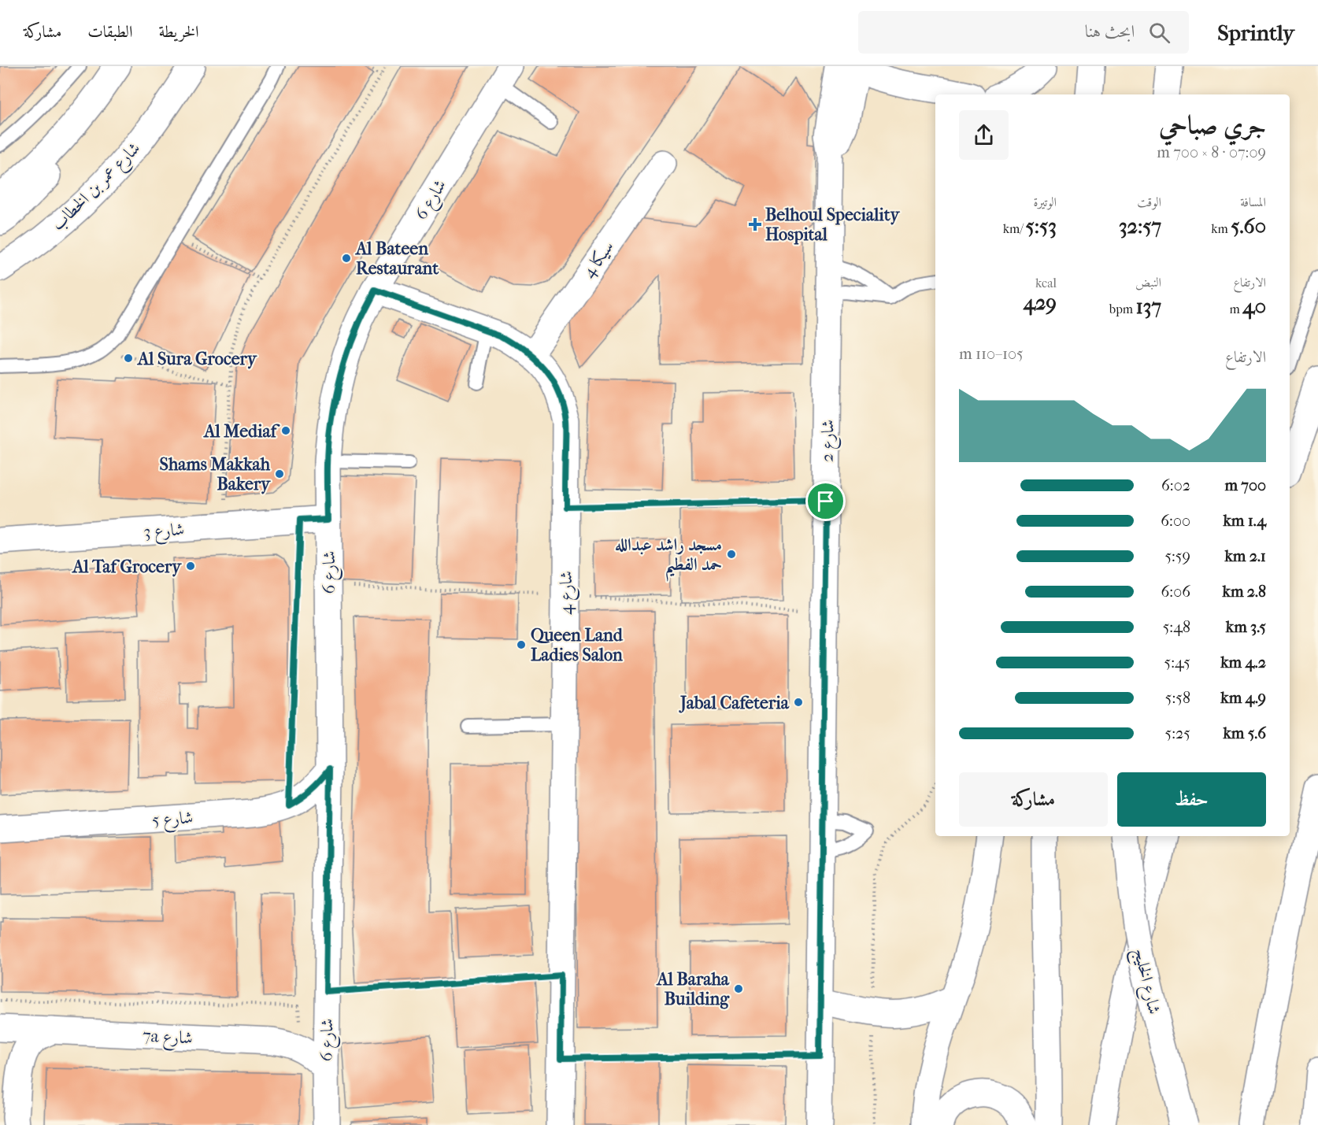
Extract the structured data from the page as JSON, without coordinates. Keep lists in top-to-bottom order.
{
  "streets": {
    "main road": [
      "شارع عمر بن الخطاب",
      "شارع 6",
      "4 سيكا",
      "شارع 2",
      "شارع 3",
      "شارع 4",
      "شارع 5",
      "شارع الخليج",
      "7a شارع"
    ]
  },
  "crossings": [
    ["شارع 6", "شارع 3"],
    ["شارع 6", "شارع 4"],
    ["شارع 6", "شارع 5"],
    ["شارع 6", "7a شارع"],
    ["4 سيكا", "شارع 4"]
  ],
  "places": {
    "health": ["Belhoul Speciality Hospital"],
    "other": [
      "Al Bateen Restaurant",
      "Al Sura Grocery",
      "Al Mediaf",
      "Shams Makkah Bakery",
      "مسجد راشد عبدالله حمد الفطيم",
      "Al Taf Grocery",
      "Queen Land Ladies Salon",
      "Jabal Cafeteria",
      "Al Baraha Building"
    ]
  },
  "page": {
    "header": "Sprintly",
    "search": "ابحث هنا",
    "nav": ["الخريطة", "الطبقات", "مشاركة"],
    "heading": ["جري صباحي", "07:09 · 8 × 700 m"],
    "stats": [
      ["المسافة", "5.60 km"],
      ["الوقت", "32:57"],
      ["الوتيرة", "5:53 /km"],
      ["الارتفاع", "40 m"],
      ["النبض", "137 bpm"],
      ["kcal", "429"]
    ],
    "chart": ["الارتفاع", "105–110 m"],
    "list": [
      {
        "name": "700 m",
        "note": "6:02"
      },
      {
        "name": "1.4 km",
        "note": "6:00"
      },
      {
        "name": "2.1 km",
        "note": "5:59"
      },
      {
        "name": "2.8 km",
        "note": "6:06"
      },
      {
        "name": "3.5 km",
        "note": "5:48"
      },
      {
        "name": "4.2 km",
        "note": "5:45"
      },
      {
        "name": "4.9 km",
        "note": "5:58"
      },
      {
        "name": "5.6 km",
        "note": "5:25"
      }
    ],
    "buttons": ["حفظ", "مشاركة"]
  }
}
